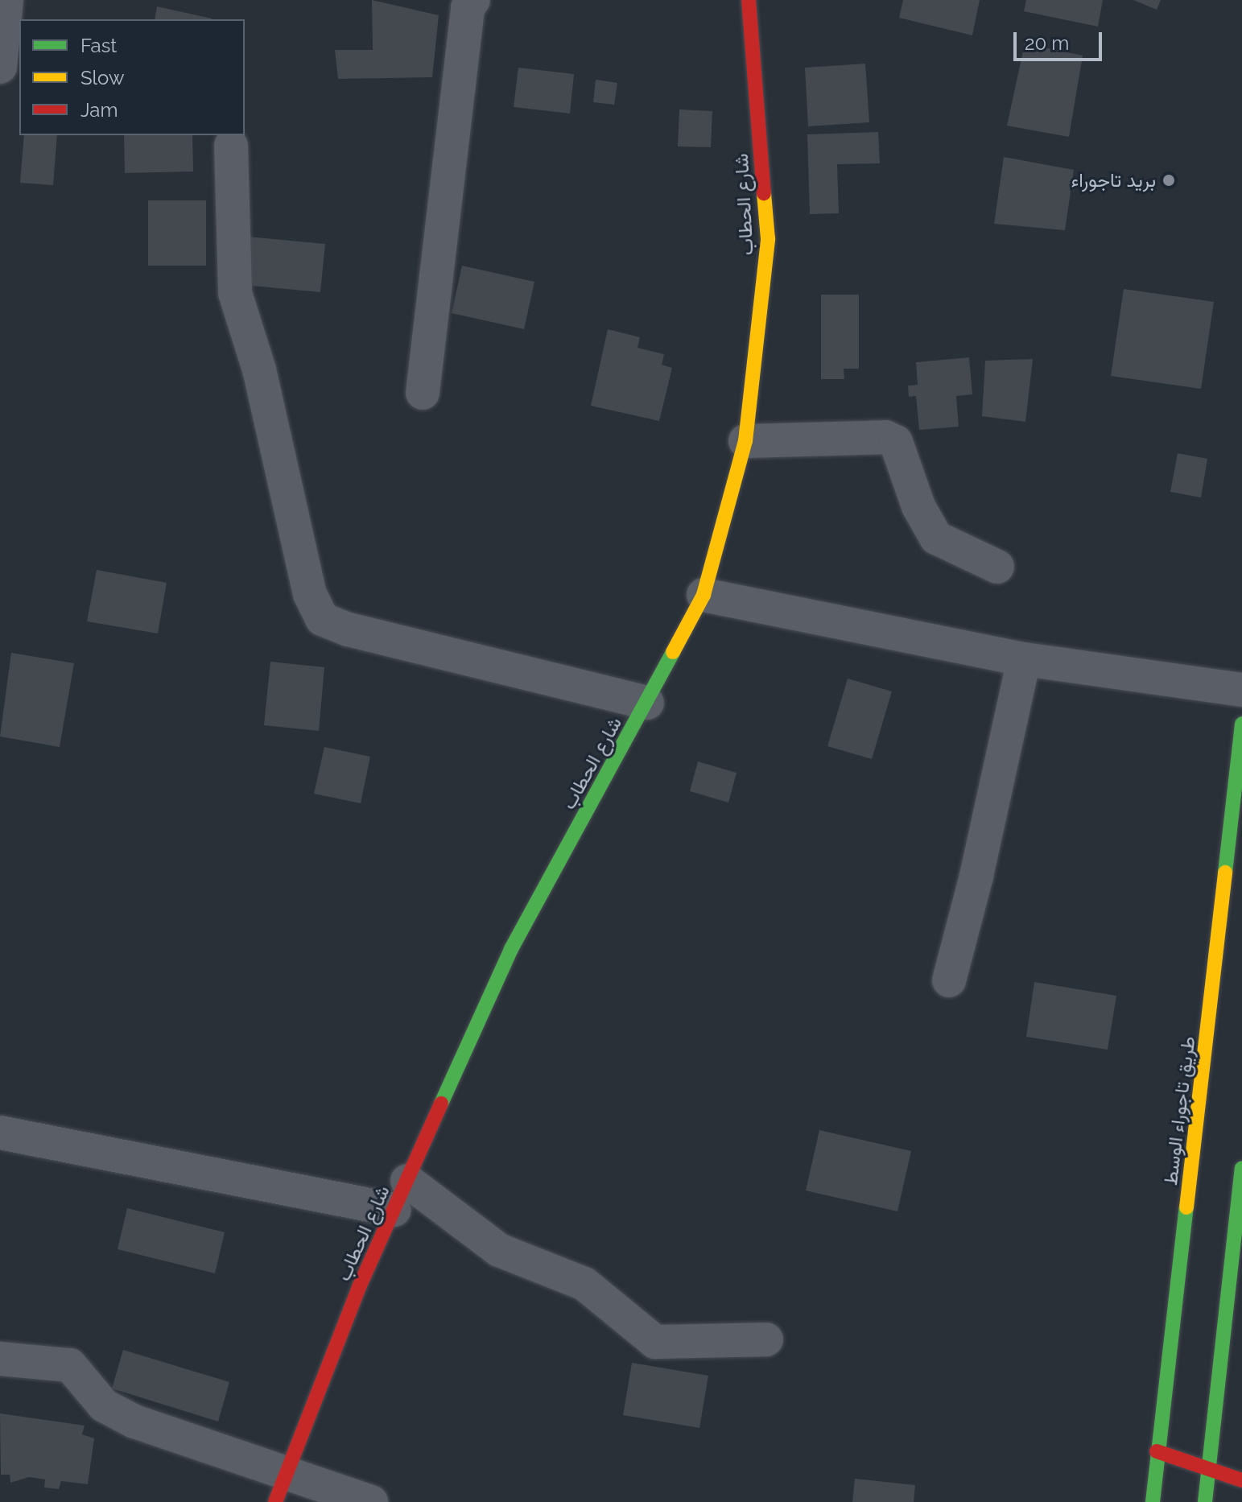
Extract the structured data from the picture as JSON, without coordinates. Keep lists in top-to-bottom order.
{
  "streets": {
    "street": ["شارع الحطاب", "طريق تاجوراء الوسط"]
  },
  "places": ["بريد تاجوراء"],
  "legend": ["Fast", "Slow", "Jam"],
  "scale_bar": "20 m"
}
